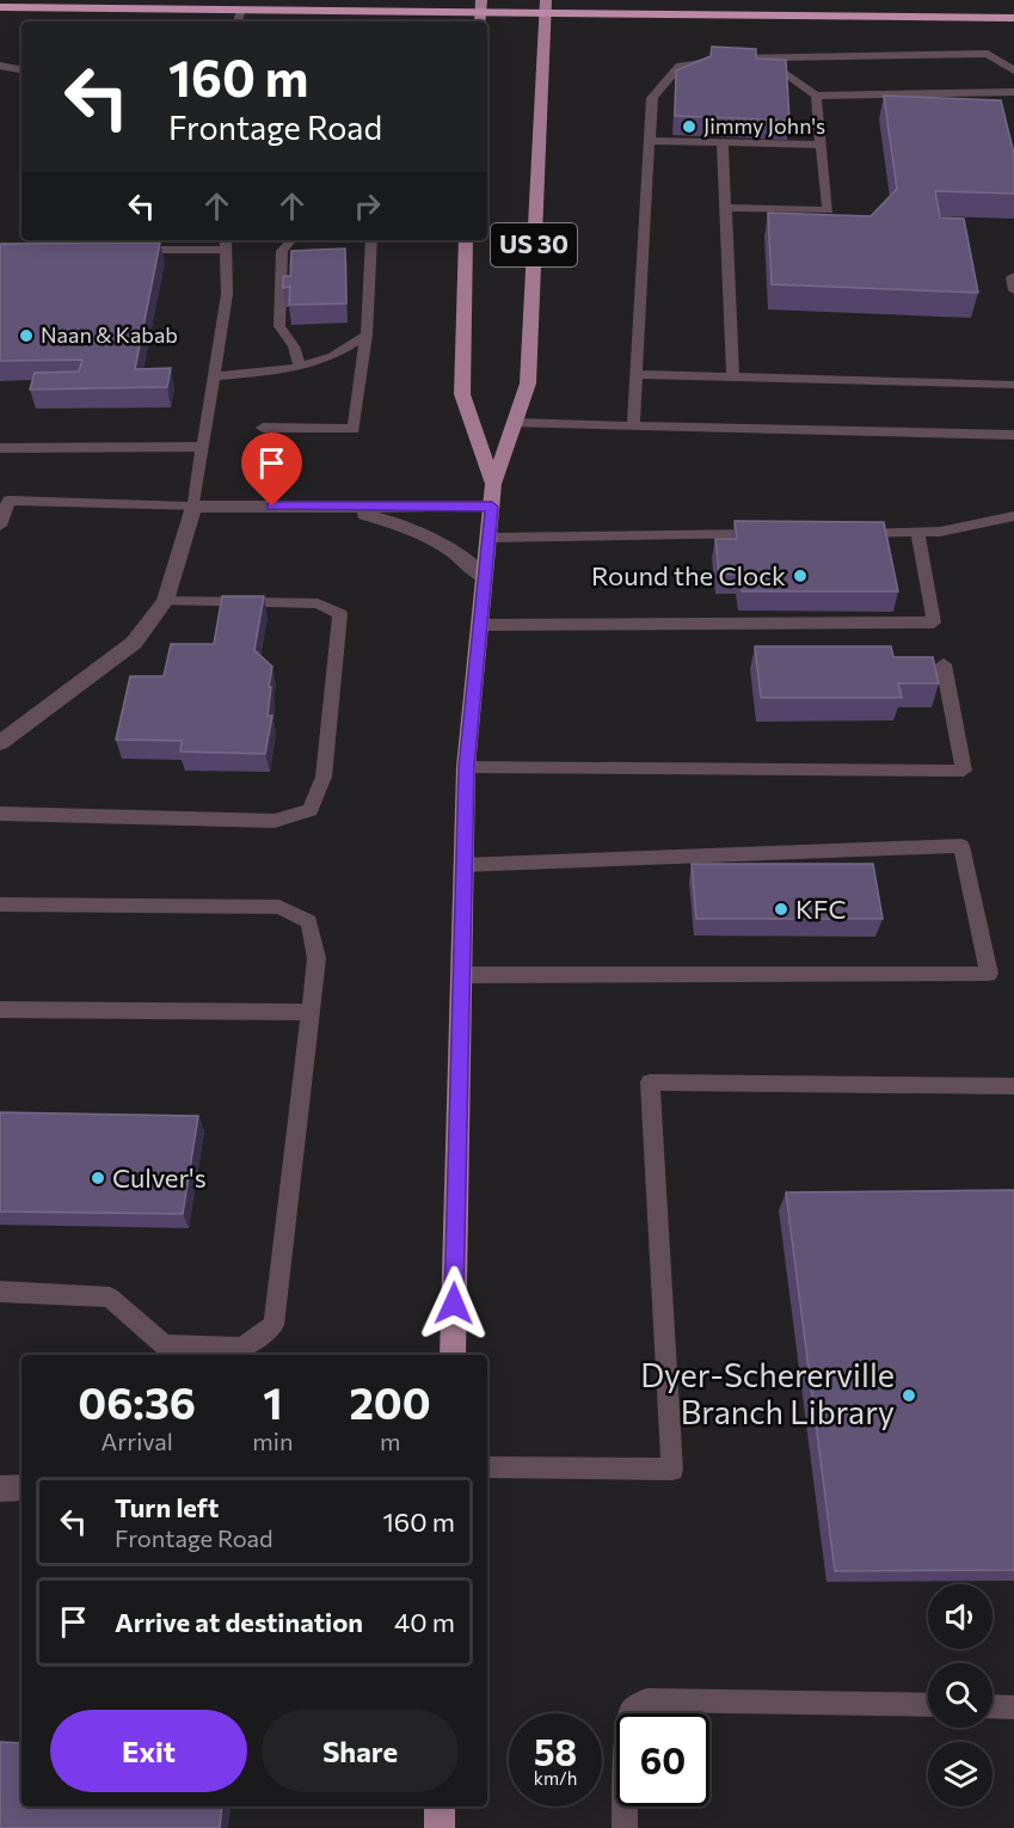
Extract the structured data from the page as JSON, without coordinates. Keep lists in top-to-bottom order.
{
  "streets": {
    "main road": ["US 30"]
  },
  "places": [
    "Jimmy John's",
    "Naan & Kabab",
    "Round the Clock",
    "KFC",
    "Culver's",
    "Dyer-Schererville Branch Library"
  ],
  "page": {
    "turn": ["160 m", "Frontage Road"],
    "eta": [
      "06:36",
      "Arrival",
      "1",
      "min",
      "200",
      "m"
    ],
    "list": [
      {
        "name": "Turn left",
        "note": "Frontage Road",
        "value": "160 m"
      },
      {
        "name": "Arrive at destination",
        "value": "40 m"
      }
    ],
    "buttons": ["Exit", "Share"],
    "speed": "58 km/h",
    "limit": "60"
  }
}
